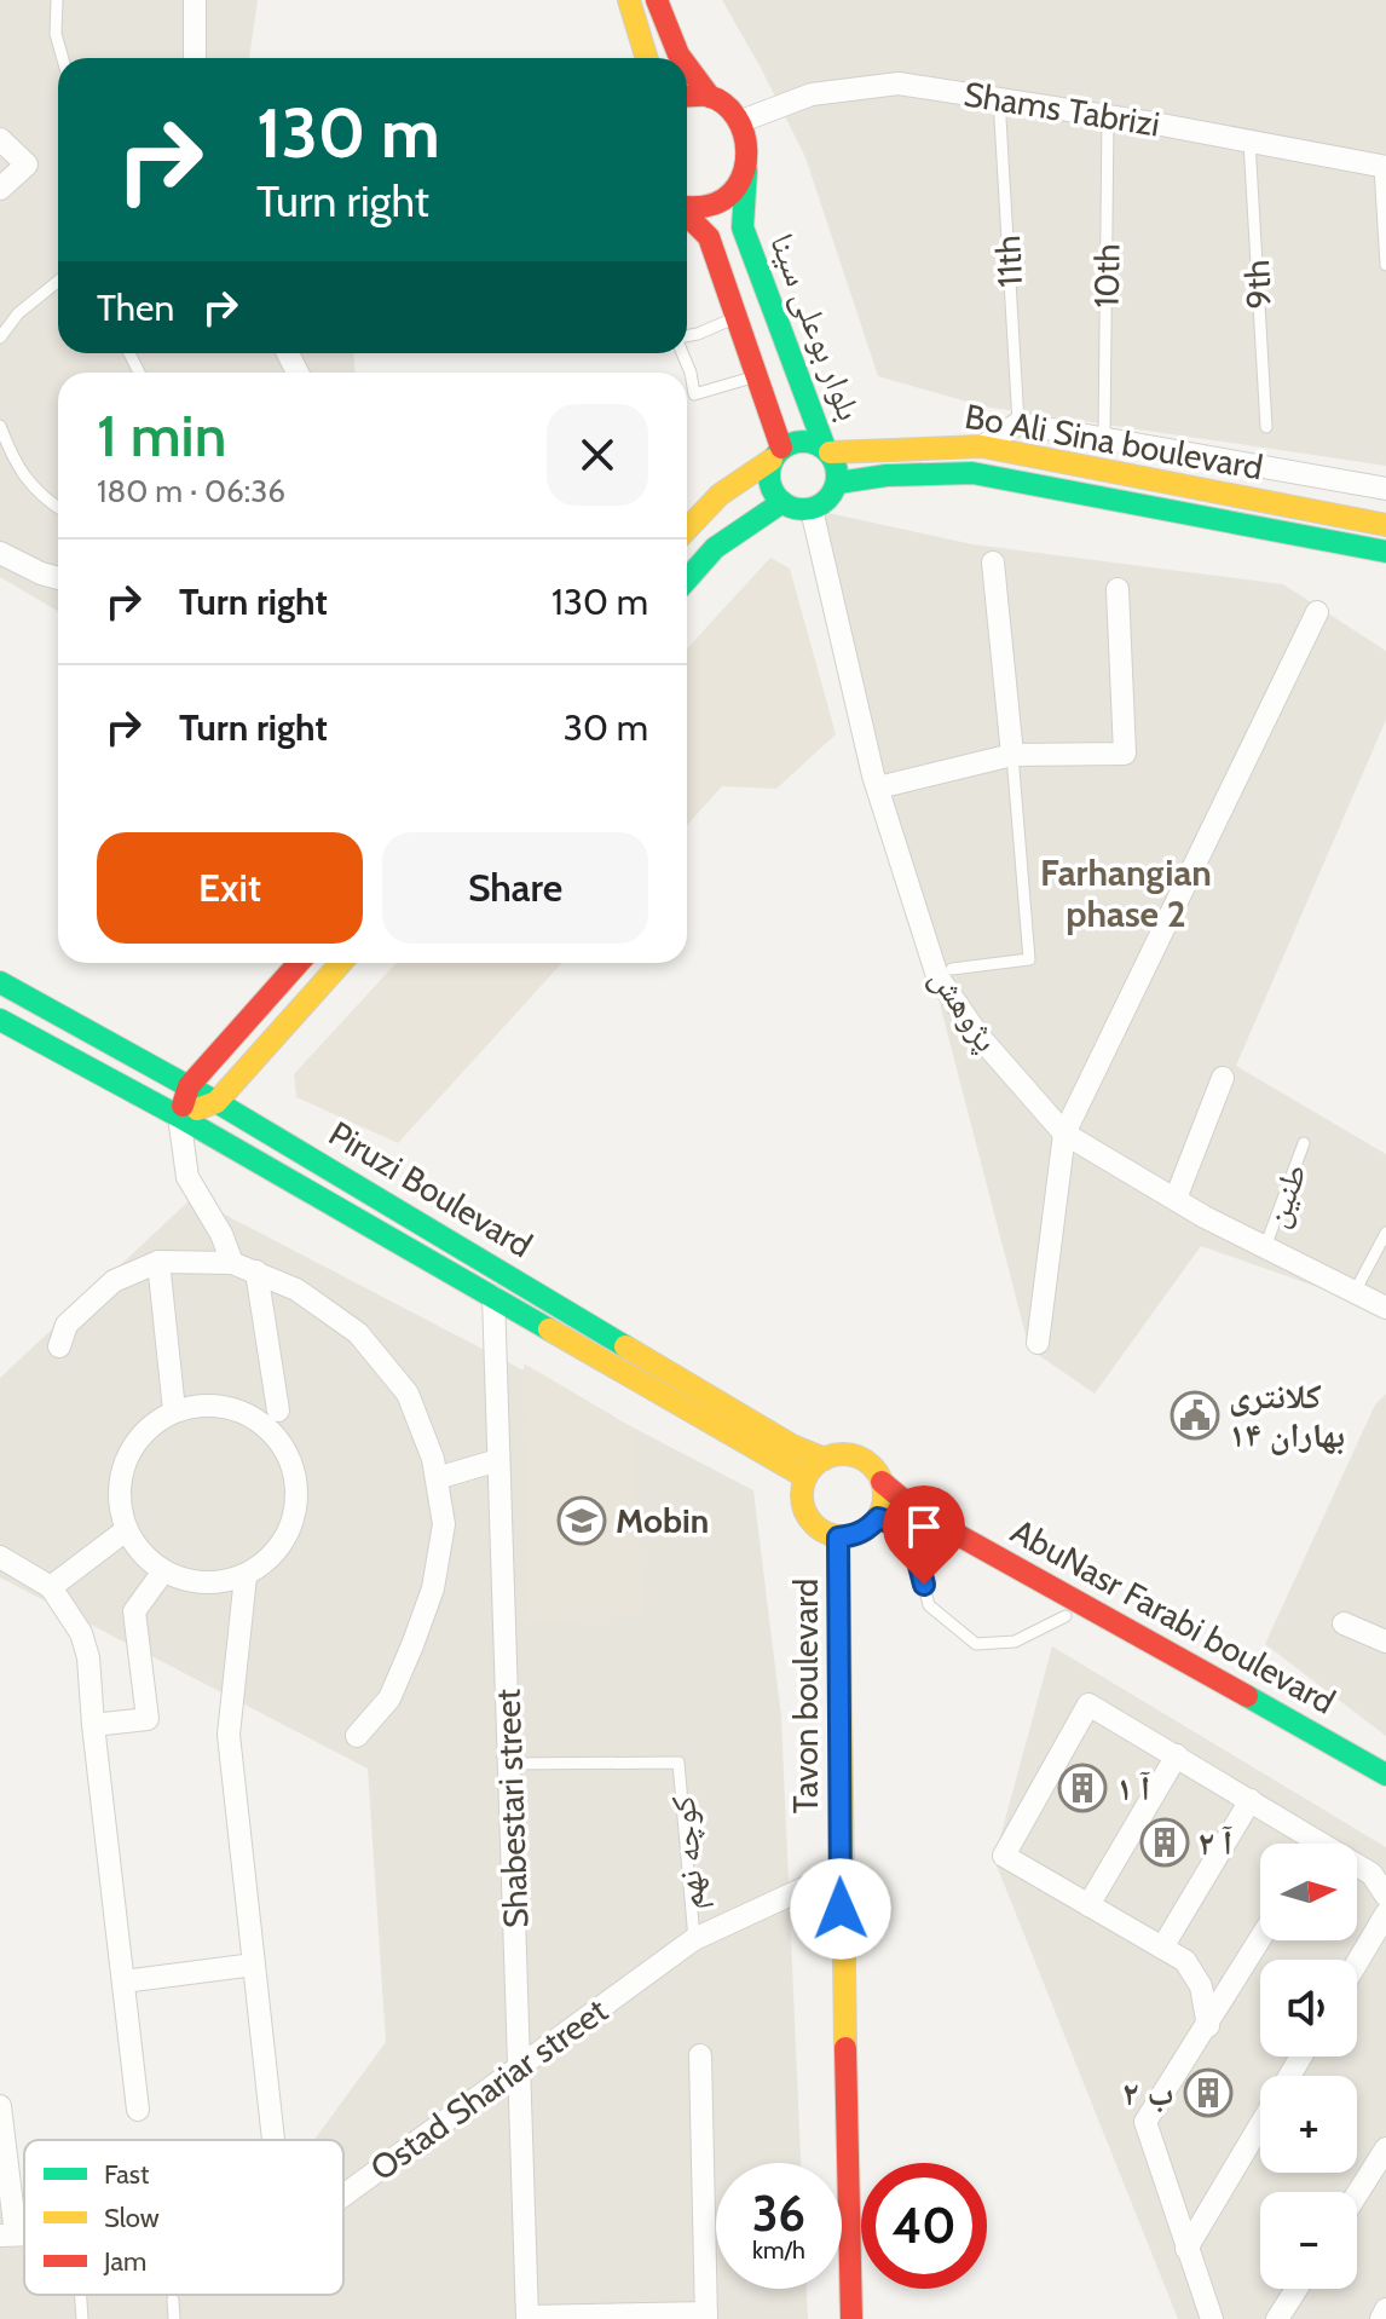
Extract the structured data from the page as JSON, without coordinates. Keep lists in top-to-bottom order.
{
  "streets": {
    "street": [
      "Shams Tabrizi",
      "بلوار بوعلی سینا",
      "Bo Ali Sina boulevard",
      "پژوهش",
      "Piruzi Boulevard",
      "AbuNasr Farabi boulevard",
      "Tavon boulevard",
      "Shabestari street",
      "Ostad Shariar street"
    ],
    "lane": [
      "11th",
      "10th",
      "9th",
      "طنین",
      "کوچه نهم"
    ]
  },
  "crossings": [
    ["Shams Tabrizi", "11th"],
    ["Shams Tabrizi", "10th"],
    ["Shams Tabrizi", "9th"],
    ["Shams Tabrizi", "بلوار بوعلی سینا"],
    ["بلوار بوعلی سینا", "Bo Ali Sina boulevard"],
    ["بلوار بوعلی سینا", "پژوهش"],
    ["Bo Ali Sina boulevard", "پژوهش"],
    ["پژوهش", "طنین"],
    ["Piruzi Boulevard", "AbuNasr Farabi boulevard"],
    ["Piruzi Boulevard", "Tavon boulevard"],
    ["Piruzi Boulevard", "Shabestari street"],
    ["AbuNasr Farabi boulevard", "Tavon boulevard"],
    ["Tavon boulevard", "Ostad Shariar street"],
    ["Shabestari street", "کوچه نهم"],
    ["Shabestari street", "Ostad Shariar street"],
    ["کوچه نهم", "Ostad Shariar street"]
  ],
  "districts": ["Farhangian phase 2"],
  "places": {
    "public building": ["کلانتری ۱۴ بهاران"],
    "school or university": ["Mobin"],
    "building": ["آ ۱", "آ ۲", "ب ۲"]
  },
  "legend": ["Fast", "Slow", "Jam"],
  "north": "right",
  "page": {
    "turn": ["130 m", "Turn right"],
    "then": "Then",
    "heading": ["1 min", "180 m · 06:36"],
    "list": [
      {
        "name": "Turn right",
        "value": "130 m"
      },
      {
        "name": "Turn right",
        "value": "30 m"
      }
    ],
    "buttons": ["Exit", "Share"],
    "map_buttons": ["+", "−"],
    "speed": "36 km/h",
    "limit": "40"
  }
}
